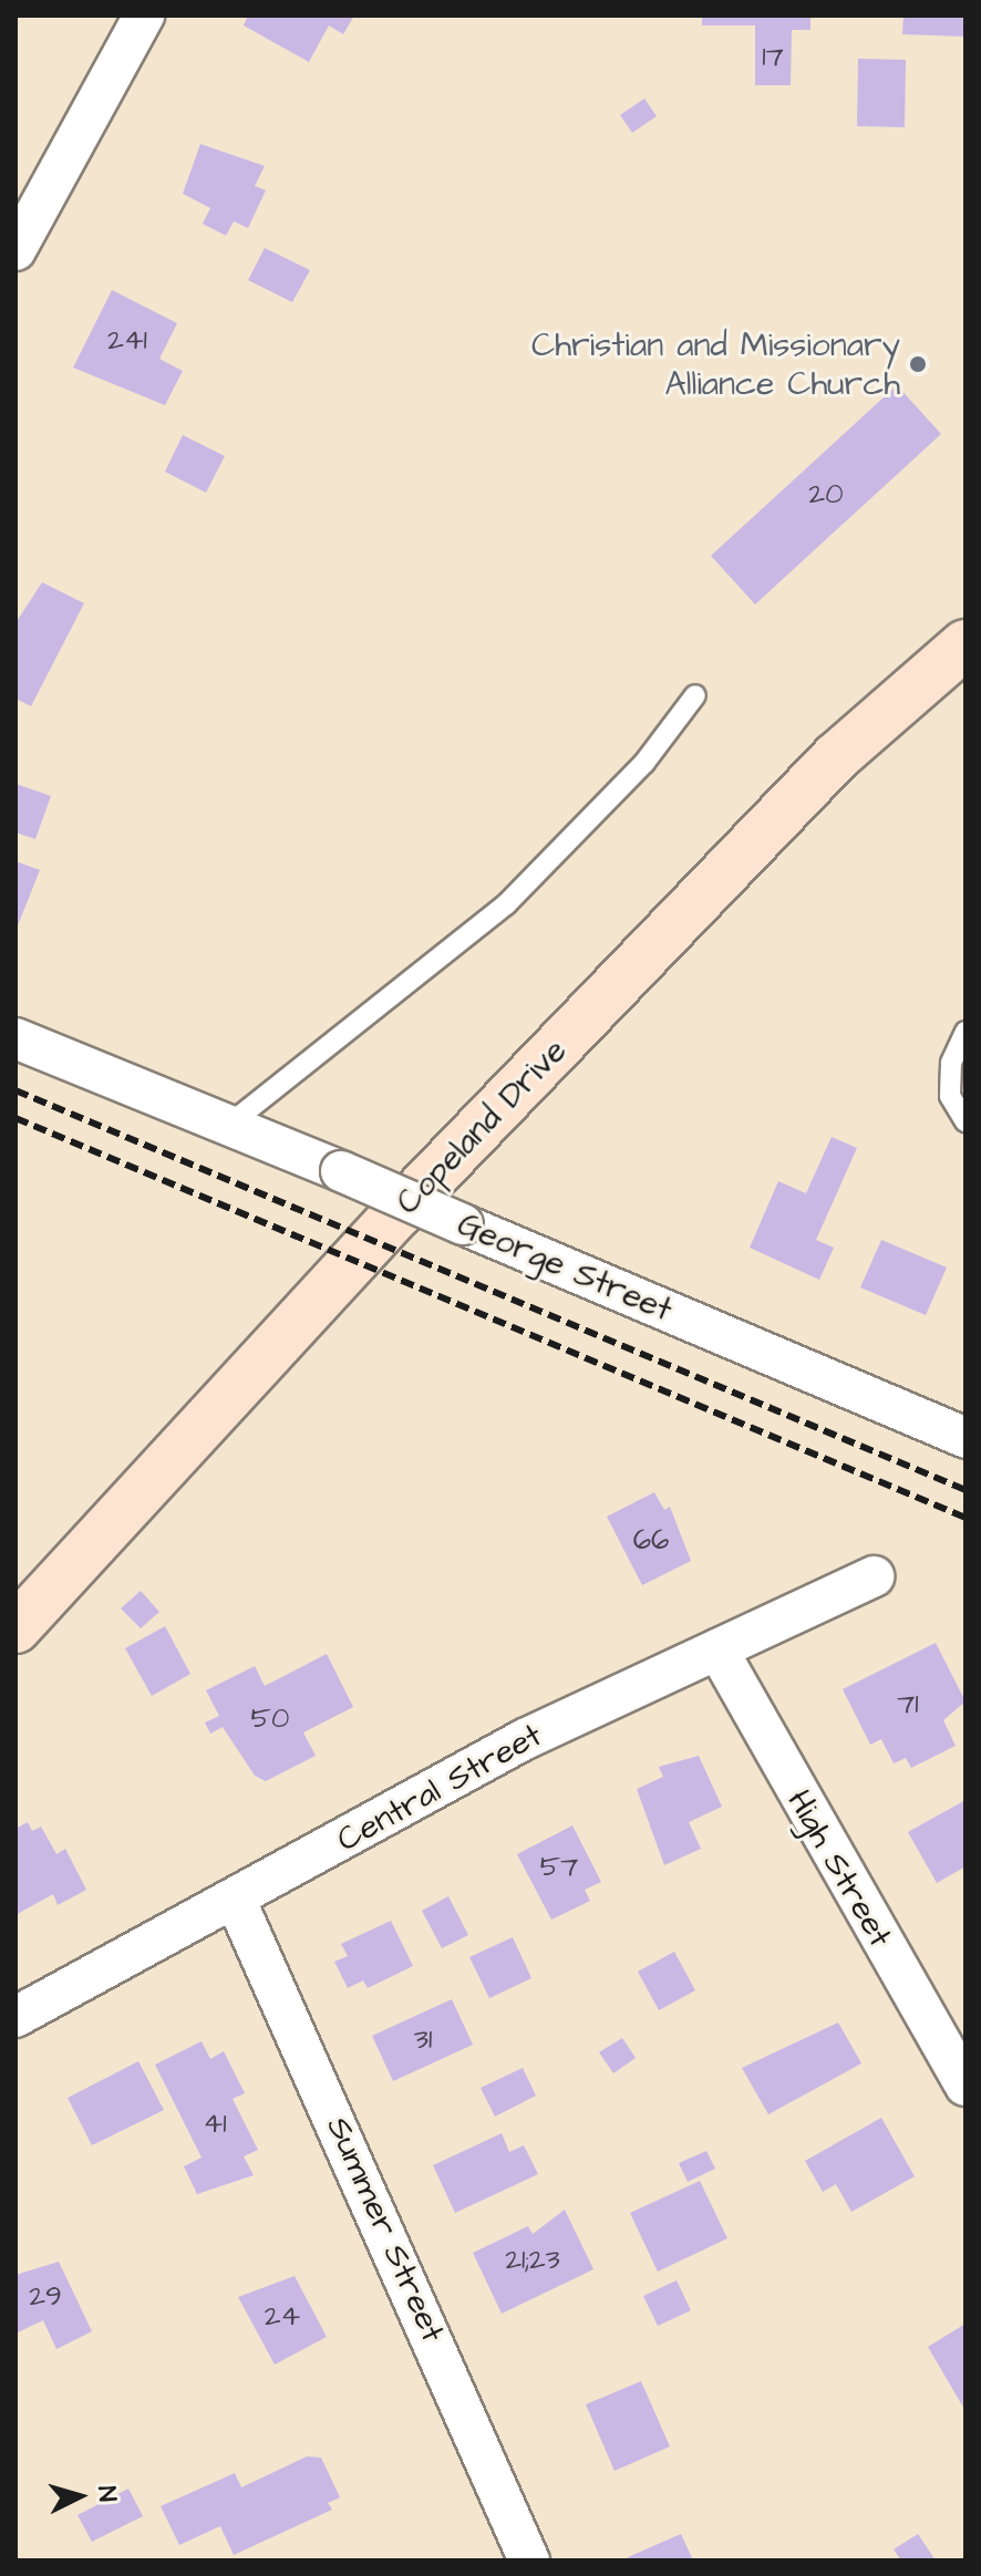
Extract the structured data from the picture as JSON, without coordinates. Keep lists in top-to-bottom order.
{
  "streets": {
    "main road": ["Copeland Drive"],
    "street": [
      "George Street",
      "Central Street",
      "High Street",
      "Summer Street"
    ]
  },
  "crossings": [
    ["Central Street", "High Street"],
    ["Central Street", "Summer Street"]
  ],
  "places": ["Christian and Missionary Alliance Church"],
  "house_numbers": [
    "17",
    "241",
    "20",
    "66",
    "71",
    "50",
    "57",
    "31",
    "41",
    "21;23",
    "29",
    "24"
  ],
  "north": "right"
}
